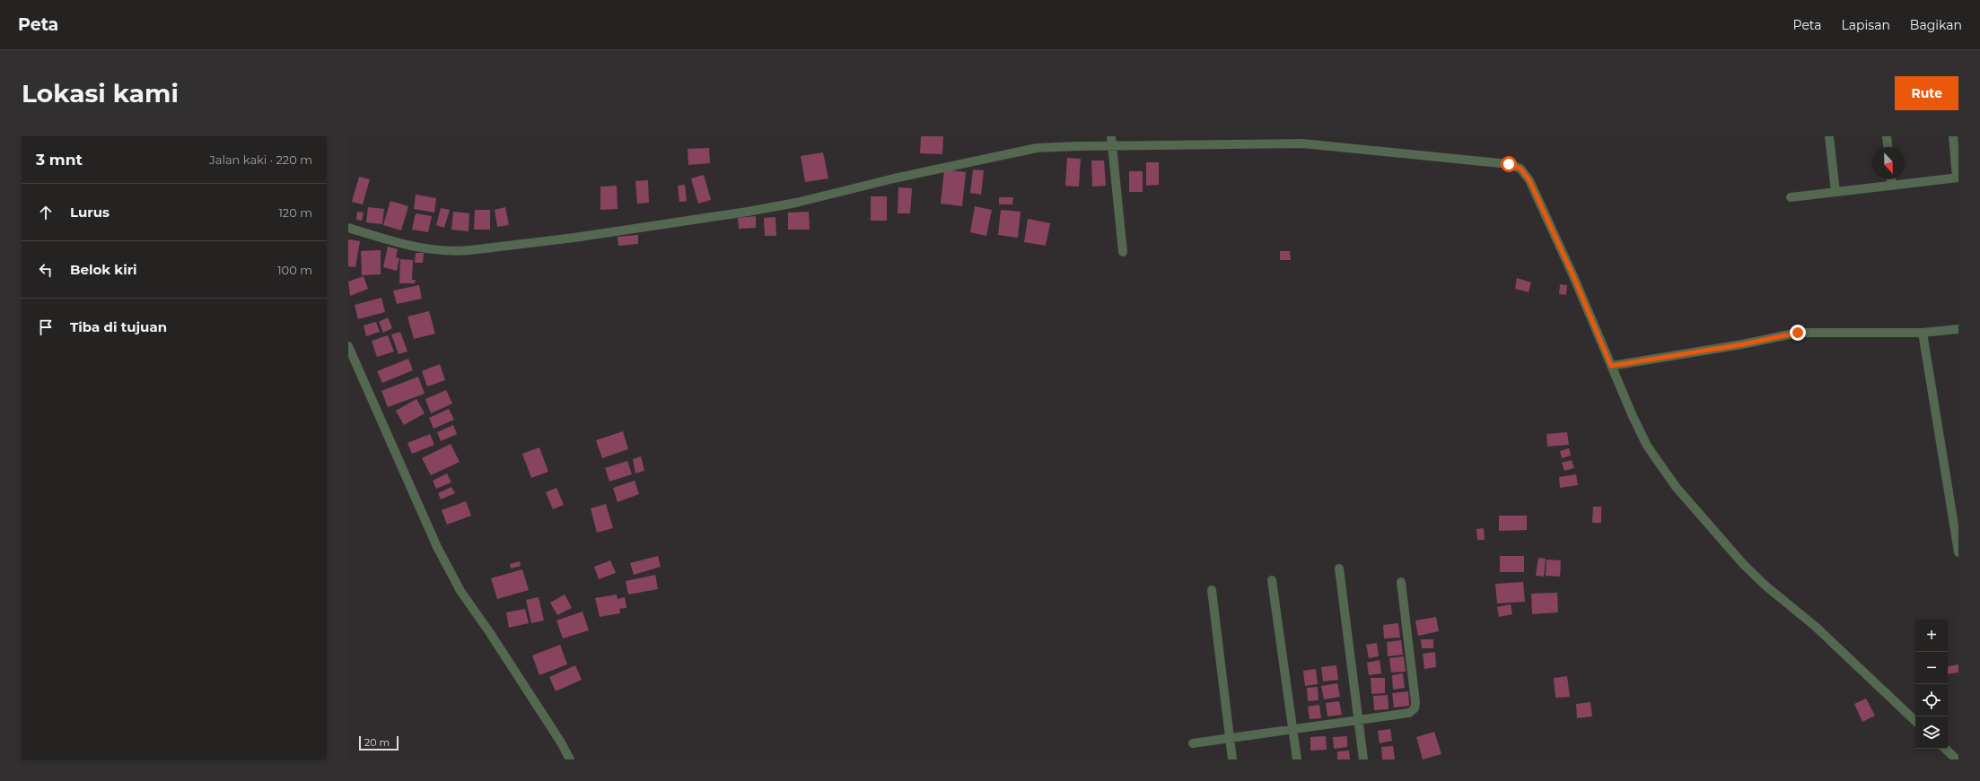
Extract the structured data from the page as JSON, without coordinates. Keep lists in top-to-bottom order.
{
  "scale_bar": "20 m",
  "north": "bottom",
  "page": {
    "header": "Peta",
    "nav": ["Peta", "Lapisan", "Bagikan"],
    "buttons": "Rute",
    "title": "Lokasi kami",
    "heading": ["3 mnt", "Jalan kaki · 220 m"],
    "list": [
      ["Lurus", "120 m"],
      ["Belok kiri", "100 m"],
      "Tiba di tujuan"
    ],
    "map_buttons": ["+", "−"],
    "scale": "20 m"
  }
}
